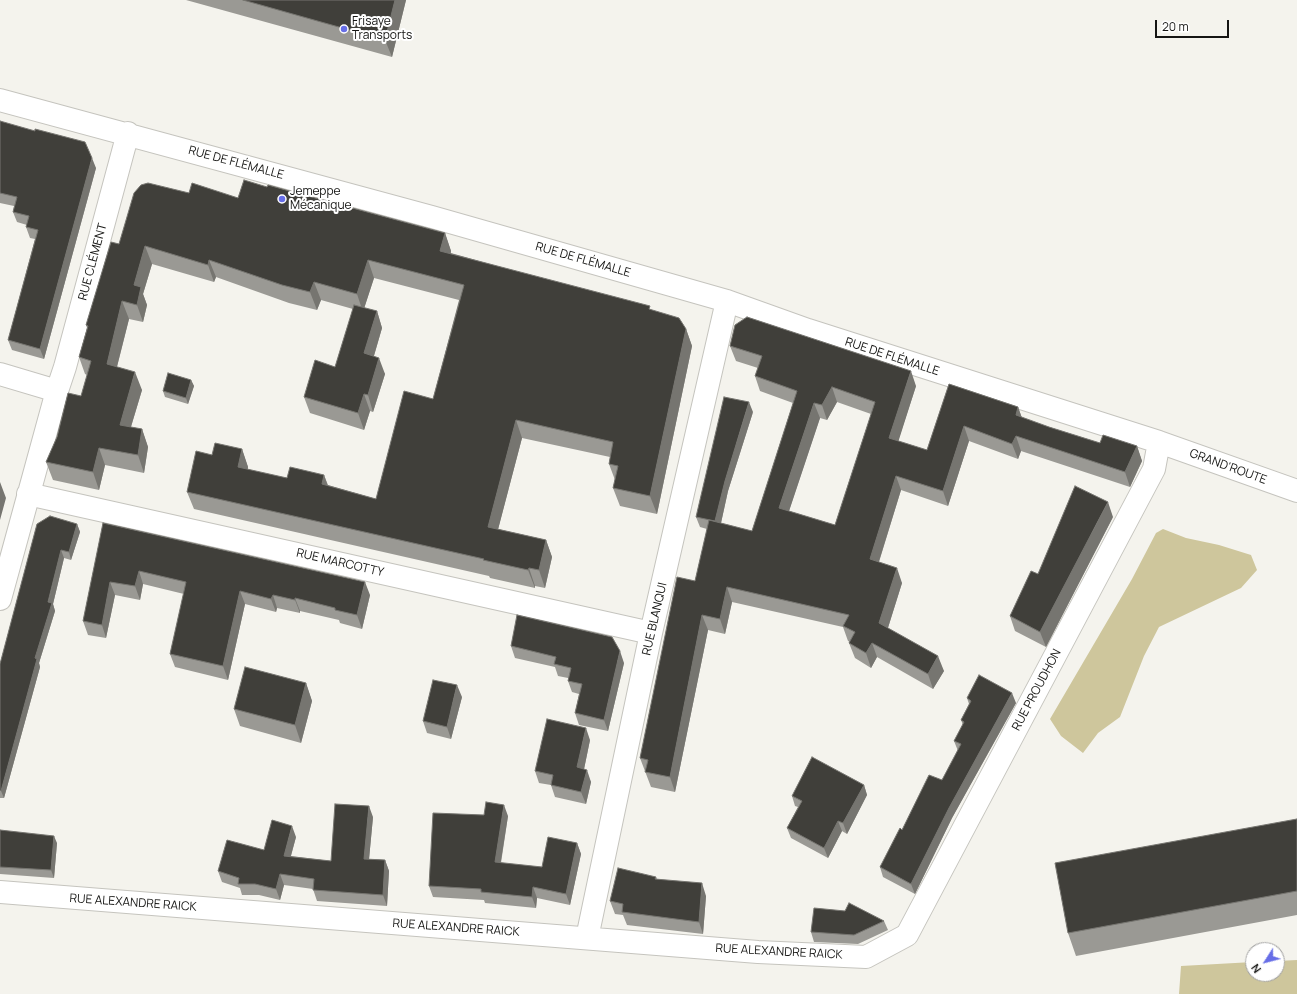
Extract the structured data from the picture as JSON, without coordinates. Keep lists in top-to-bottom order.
{
  "streets": {
    "street": [
      "RUE DE FLÉMALLE",
      "RUE CLÉMENT",
      "GRAND'ROUTE",
      "RUE MARCOTTY",
      "RUE BLANQUI",
      "RUE PROUDHON",
      "RUE ALEXANDRE RAICK"
    ]
  },
  "crossings": [
    ["RUE DE FLÉMALLE", "RUE CLÉMENT"],
    ["RUE DE FLÉMALLE", "GRAND'ROUTE"],
    ["RUE DE FLÉMALLE", "RUE BLANQUI"],
    ["RUE DE FLÉMALLE", "RUE PROUDHON"],
    ["RUE CLÉMENT", "RUE MARCOTTY"],
    ["GRAND'ROUTE", "RUE PROUDHON"],
    ["RUE MARCOTTY", "RUE BLANQUI"],
    ["RUE BLANQUI", "RUE ALEXANDRE RAICK"],
    ["RUE PROUDHON", "RUE ALEXANDRE RAICK"]
  ],
  "places": ["Frisaye Transports", "Jemeppe Mécanique"],
  "scale_bar": "20 m",
  "north": "bottom left"
}
